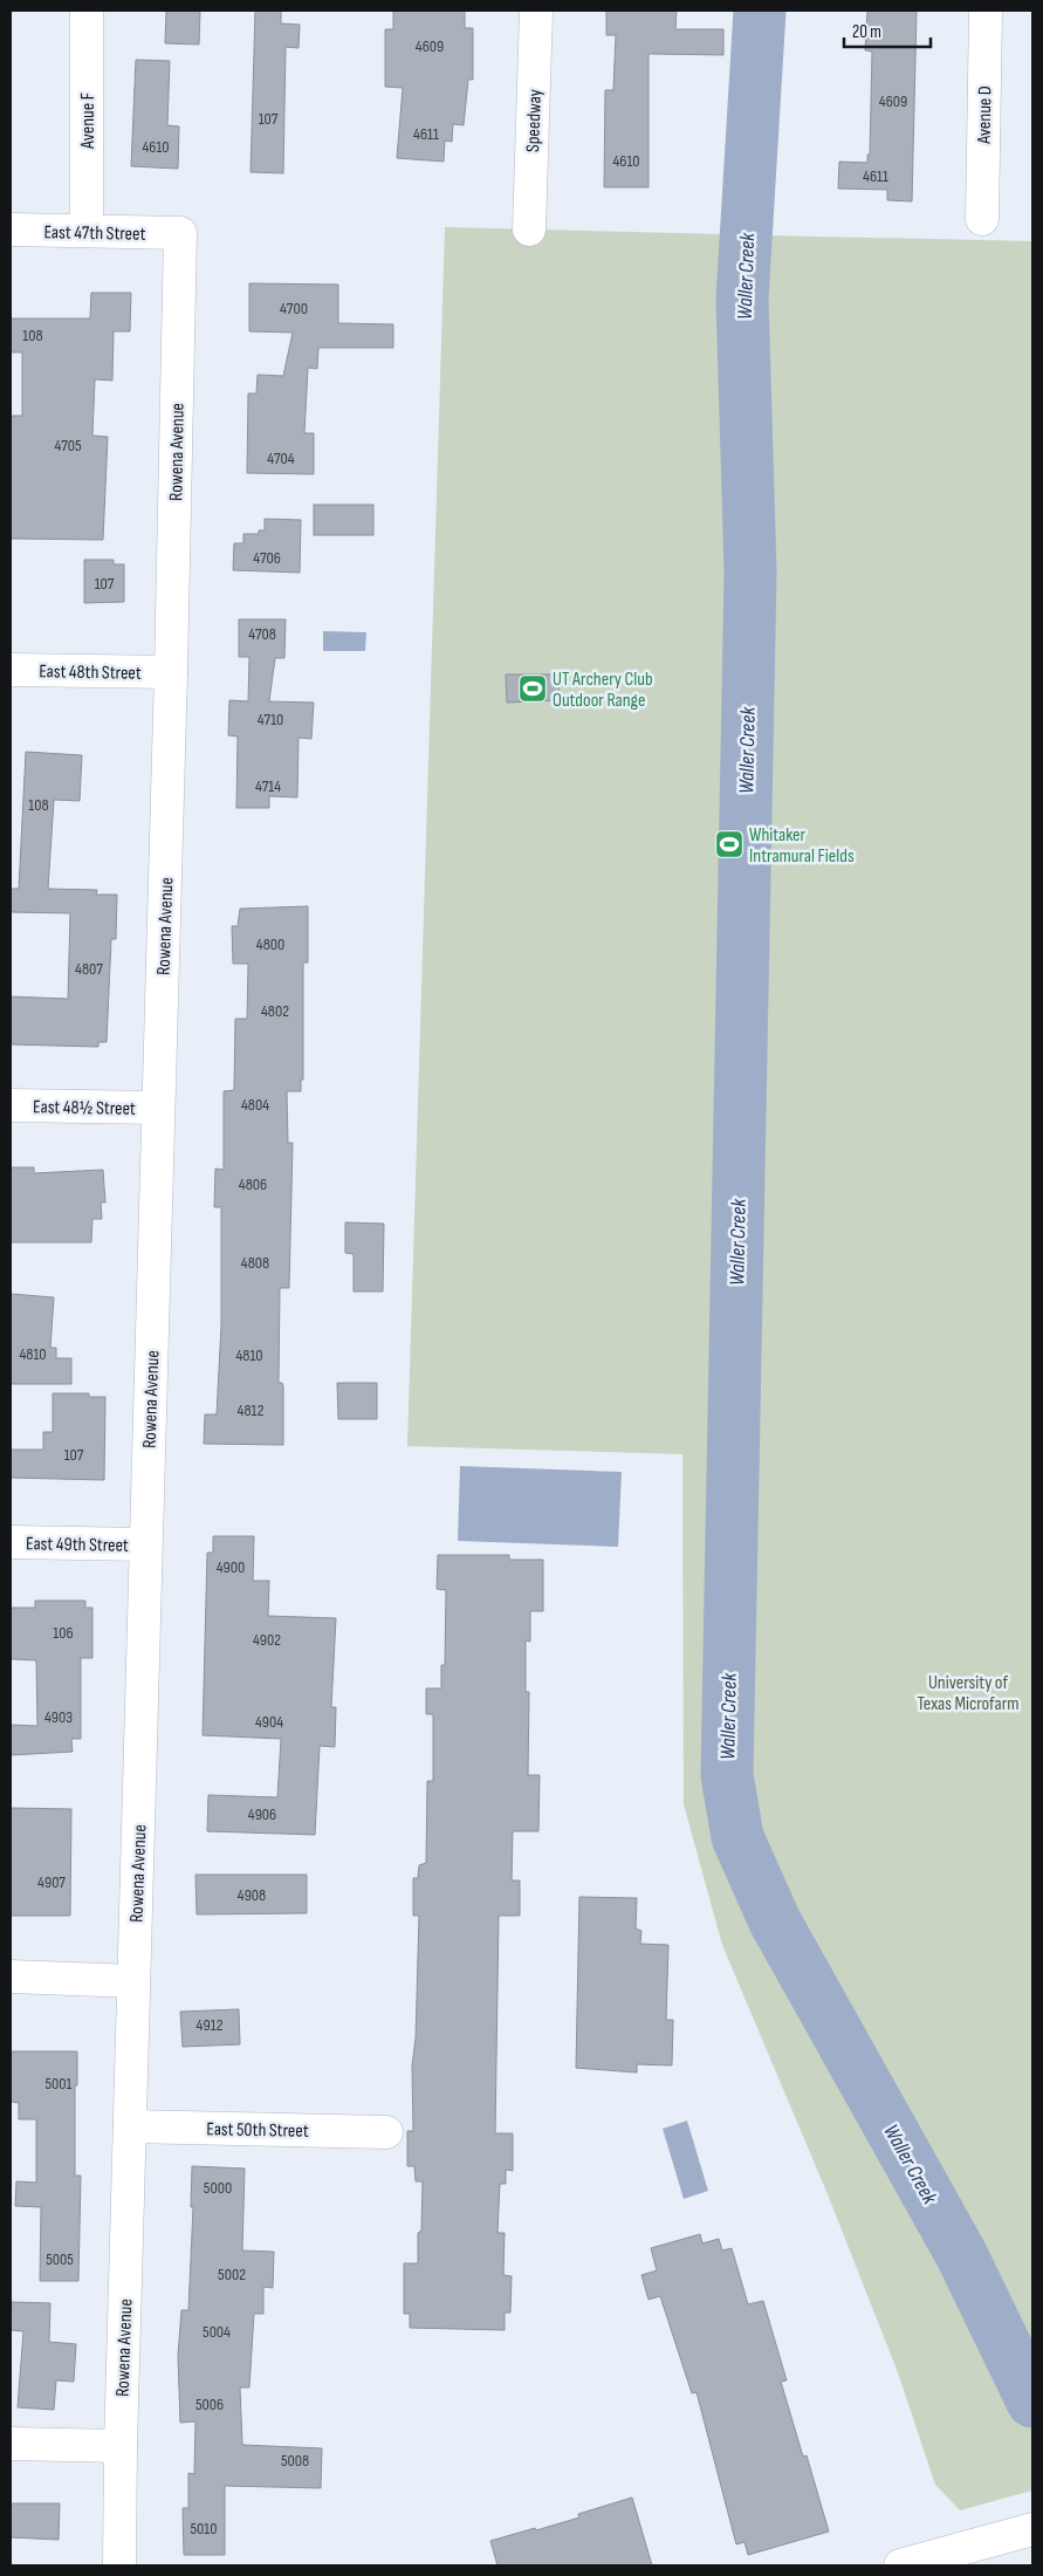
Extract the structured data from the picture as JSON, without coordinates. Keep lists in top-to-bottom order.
{
  "streets": {
    "street": [
      "Avenue D",
      "Avenue F",
      "Speedway",
      "East 47th Street",
      "Rowena Avenue",
      "East 48th Street",
      "East 48½ Street",
      "East 49th Street",
      "East 50th Street"
    ]
  },
  "crossings": [
    ["Avenue F", "East 47th Street"],
    ["East 47th Street", "Rowena Avenue"],
    ["Rowena Avenue", "East 48th Street"],
    ["Rowena Avenue", "East 48½ Street"],
    ["Rowena Avenue", "East 49th Street"],
    ["Rowena Avenue", "East 50th Street"]
  ],
  "water": ["Waller Creek"],
  "parks": ["University of Texas Microfarm"],
  "places": {
    "sports": ["UT Archery Club Outdoor Range", "Whitaker Intramural Fields"]
  },
  "house_numbers": [
    "4609",
    "4609",
    "107",
    "4611",
    "4610",
    "4610",
    "4611",
    "4700",
    "108",
    "4705",
    "4704",
    "4706",
    "107",
    "4708",
    "4710",
    "4714",
    "108",
    "4800",
    "4807",
    "4802",
    "4804",
    "4806",
    "4808",
    "4810",
    "4810",
    "4812",
    "107",
    "4900",
    "106",
    "4902",
    "4903",
    "4904",
    "4906",
    "4907",
    "4908",
    "4912",
    "5001",
    "5000",
    "5005",
    "5002",
    "5004",
    "5006",
    "5008",
    "5010"
  ],
  "scale_bar": "20 m"
}
